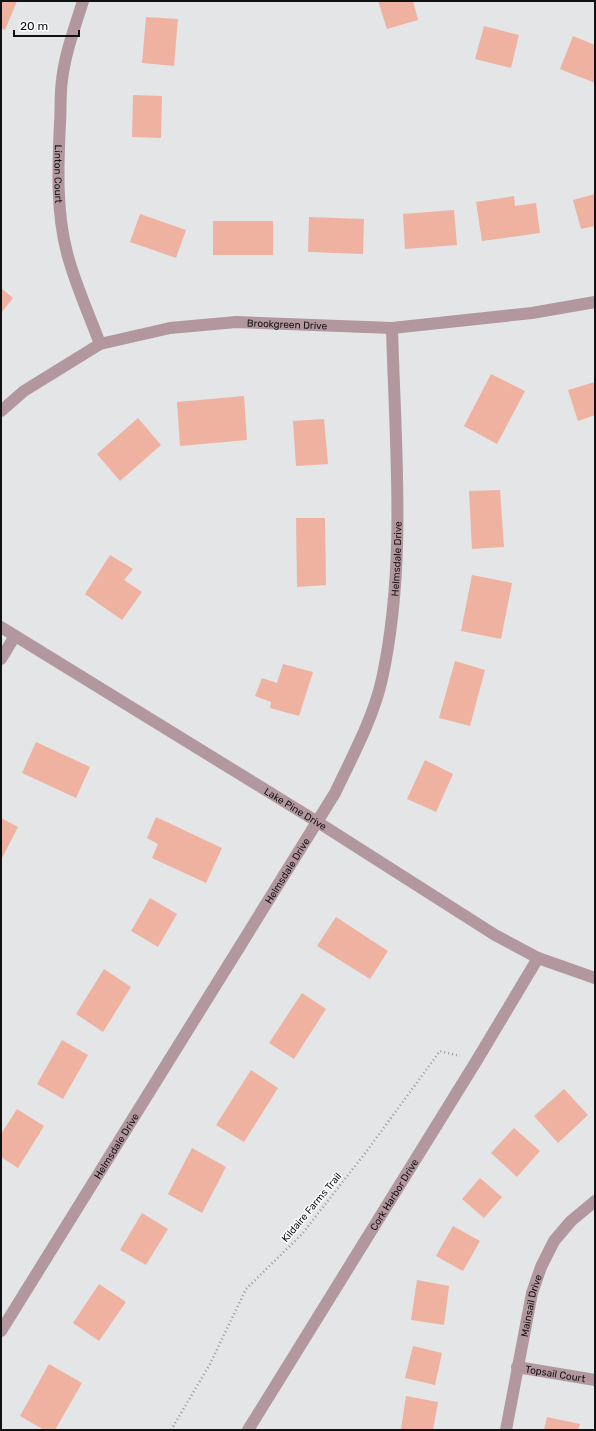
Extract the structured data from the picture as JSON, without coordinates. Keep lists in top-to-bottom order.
{
  "streets": {
    "street": [
      "Linton Court",
      "Brookgreen Drive",
      "Helmsdale Drive",
      "Lake Pine Drive",
      "Cork Harbor Drive",
      "Mainsail Drive",
      "Topsail Court"
    ],
    "path": ["Kildaire Farms Trail"]
  },
  "crossings": [
    ["Linton Court", "Brookgreen Drive"],
    ["Brookgreen Drive", "Helmsdale Drive"],
    ["Helmsdale Drive", "Lake Pine Drive"],
    ["Lake Pine Drive", "Cork Harbor Drive"],
    ["Cork Harbor Drive", "Kildaire Farms Trail"],
    ["Mainsail Drive", "Topsail Court"]
  ],
  "scale_bar": "20 m"
}
